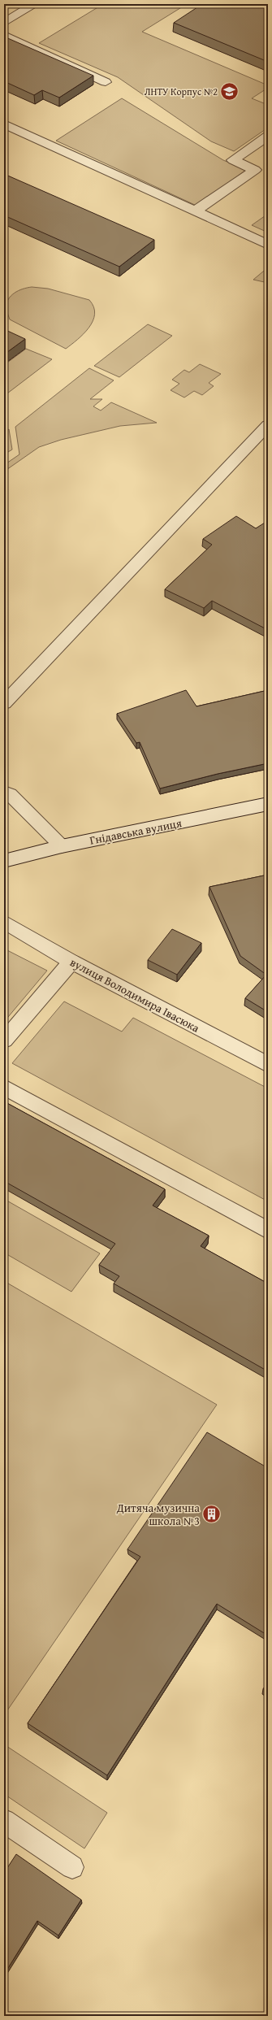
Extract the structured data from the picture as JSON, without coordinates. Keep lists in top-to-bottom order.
{
  "streets": {
    "street": ["Гнідавська вулиця", "вулиця Володимира Івасюка"]
  },
  "places": {
    "school or university": ["ЛНТУ Корпус №2"],
    "building": ["Дитяча музична школа №3"]
  }
}
